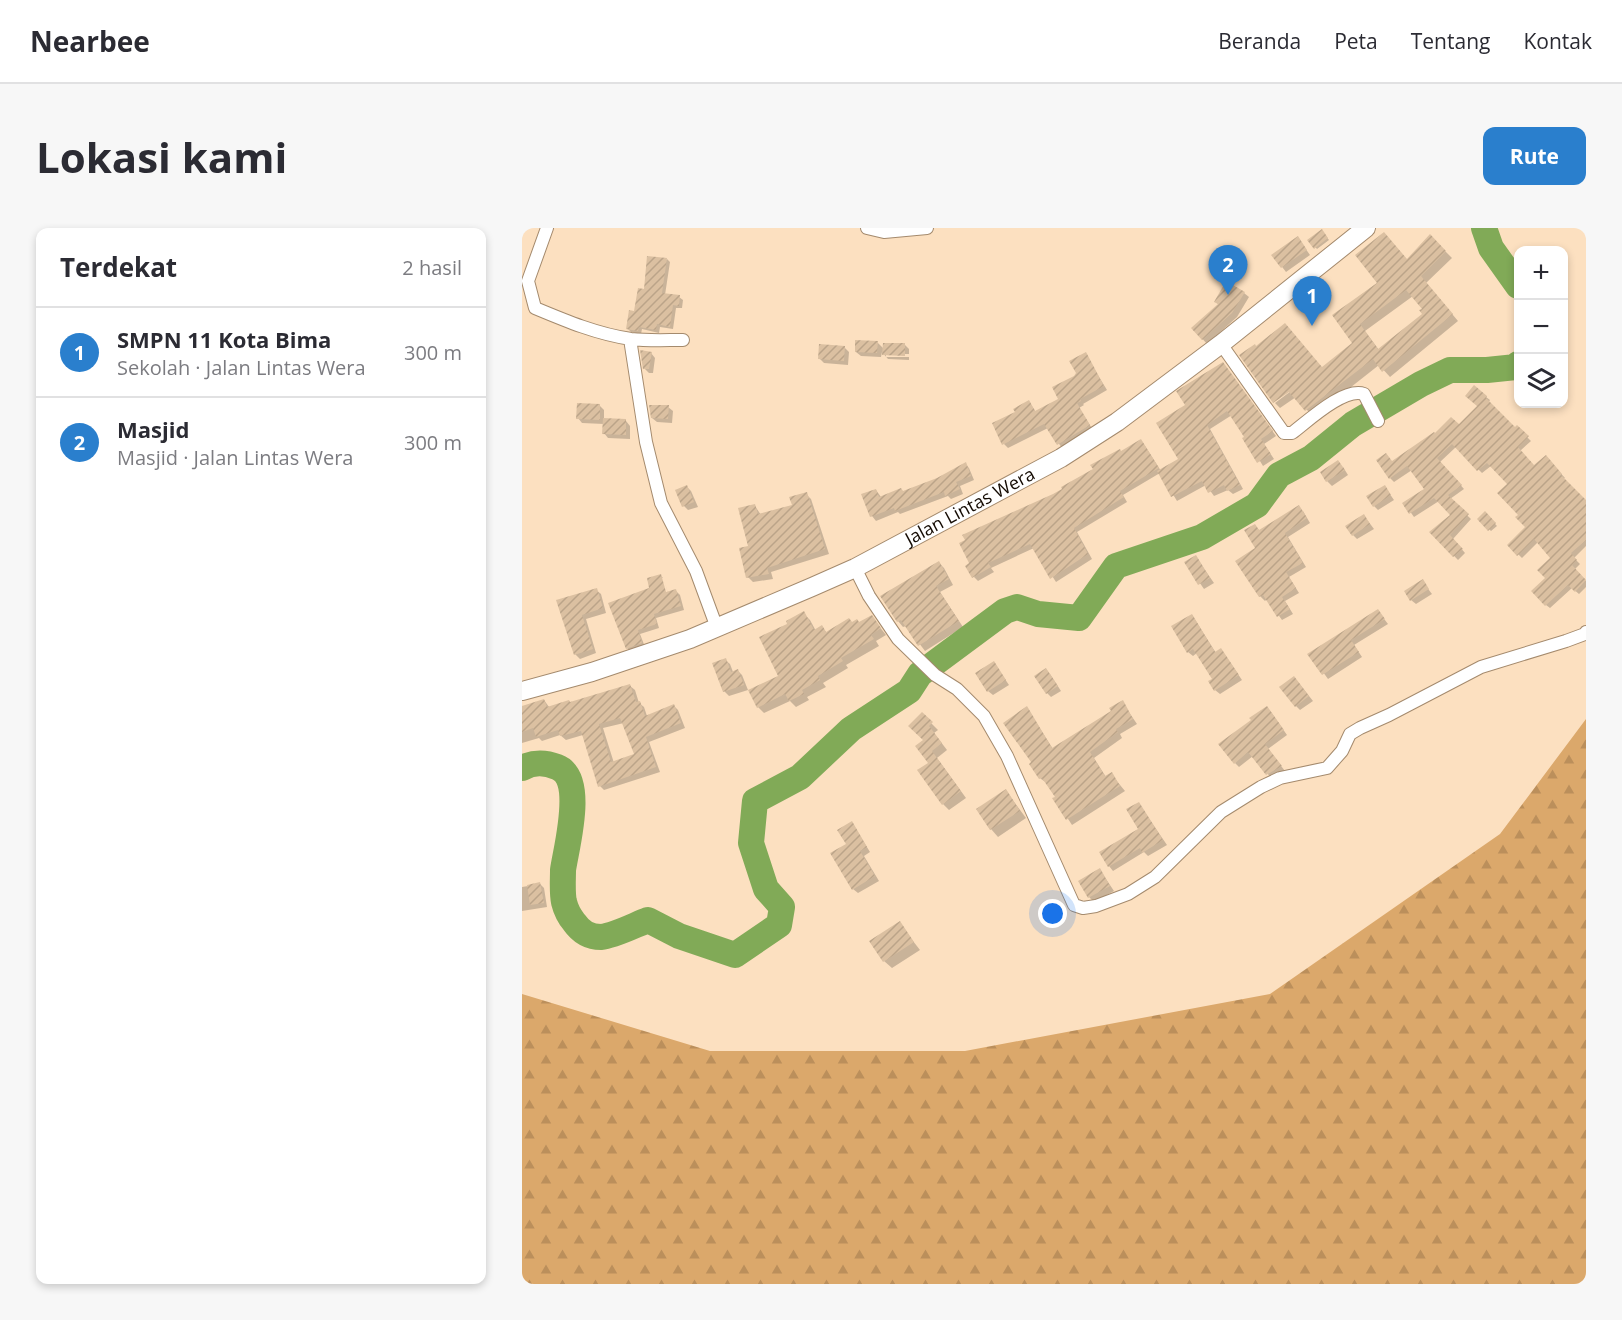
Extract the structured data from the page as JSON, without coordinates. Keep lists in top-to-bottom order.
{
  "streets": {
    "main road": ["Jalan Lintas Wera"]
  },
  "page": {
    "header": "Nearbee",
    "nav": [
      "Beranda",
      "Peta",
      "Tentang",
      "Kontak"
    ],
    "buttons": "Rute",
    "title": "Lokasi kami",
    "heading": ["Terdekat", "2 hasil"],
    "pins": ["2", "1"],
    "map_buttons": ["+", "−"],
    "list": [
      {
        "mark": "1",
        "name": "SMPN 11 Kota Bima",
        "note": "Sekolah · Jalan Lintas Wera",
        "value": "300 m"
      },
      {
        "mark": "2",
        "name": "Masjid",
        "note": "Masjid · Jalan Lintas Wera",
        "value": "300 m"
      }
    ]
  }
}
